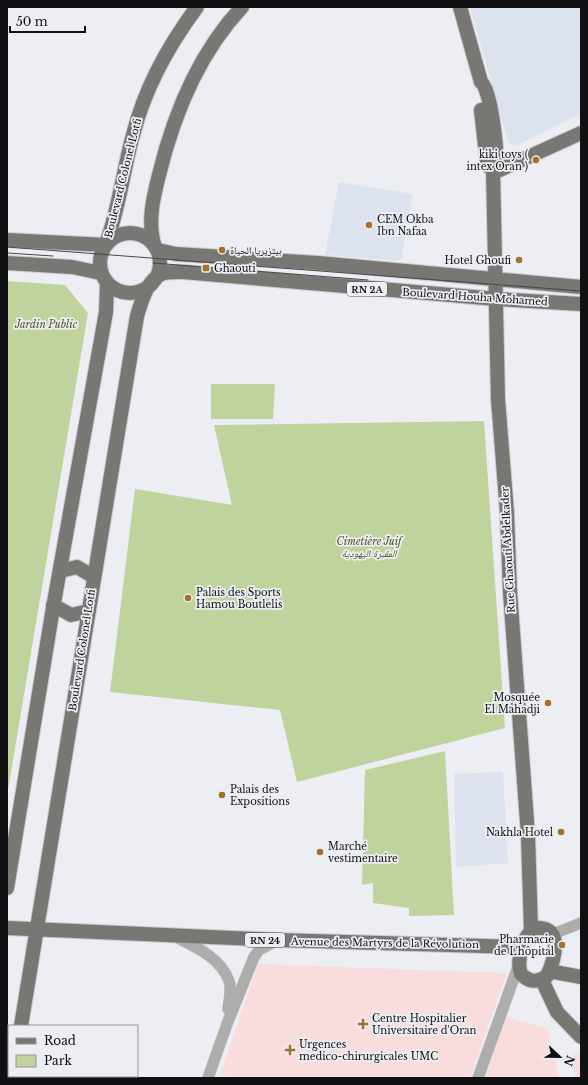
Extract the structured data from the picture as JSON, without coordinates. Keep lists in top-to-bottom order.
{
  "streets": {
    "main road": [
      "Boulevard Colonel Lotfi",
      "RN 2A",
      "Boulevard Houha Mohamed",
      "Rue Ghaouti Abdelkader",
      "RN 24",
      "Avenue des Martyrs de la Révolution"
    ]
  },
  "crossings": [
    ["Boulevard Colonel Lotfi", "Boulevard Houha Mohamed"],
    ["Boulevard Colonel Lotfi", "Avenue des Martyrs de la Révolution"],
    ["Boulevard Houha Mohamed", "Rue Ghaouti Abdelkader"],
    ["Rue Ghaouti Abdelkader", "Avenue des Martyrs de la Révolution"]
  ],
  "parks": ["Jardin Public", "Cimetière Juif المقبرة اليهودية"],
  "places": {
    "other": [
      "kiki toys ( intex Oran )",
      "CEM Okba Ibn Nafaa",
      "بيتزيريا الحياة",
      "Hotel Ghoufi",
      "Palais des Sports Hamou Boutlelis",
      "Mosquée El Mahadji",
      "Palais des Expositions",
      "Nakhla Hotel",
      "Marché vestimentaire",
      "Pharmacie de L'hôpital"
    ],
    "transit": ["Ghaouti"],
    "health": ["Centre Hospitalier Universitaire d'Oran", "Urgences medico-chirurgicales UMC"]
  },
  "legend": ["Road", "Park"],
  "scale_bar": "50 m",
  "north": "right"
}
